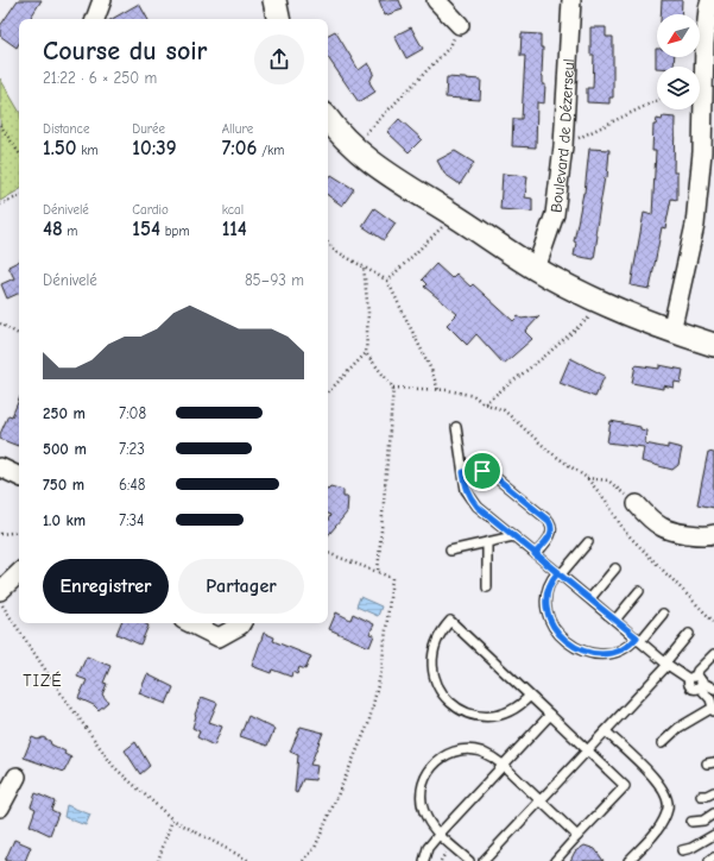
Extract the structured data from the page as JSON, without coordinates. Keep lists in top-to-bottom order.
{
  "streets": {
    "street": ["Boulevard de Dézerseul"]
  },
  "districts": ["TIZÉ"],
  "north": "bottom left",
  "page": {
    "heading": ["Course du soir", "21:22 · 6 × 250 m"],
    "stats": [
      ["Distance", "1.50 km"],
      ["Durée", "10:39"],
      ["Allure", "7:06 /km"],
      ["Dénivelé", "48 m"],
      ["Cardio", "154 bpm"],
      ["kcal", "114"]
    ],
    "chart": ["Dénivelé", "85–93 m"],
    "list": [
      {
        "name": "250 m",
        "note": "7:08"
      },
      {
        "name": "500 m",
        "note": "7:23"
      },
      {
        "name": "750 m",
        "note": "6:48"
      },
      {
        "name": "1.0 km",
        "note": "7:34"
      }
    ],
    "buttons": ["Enregistrer", "Partager"]
  }
}
